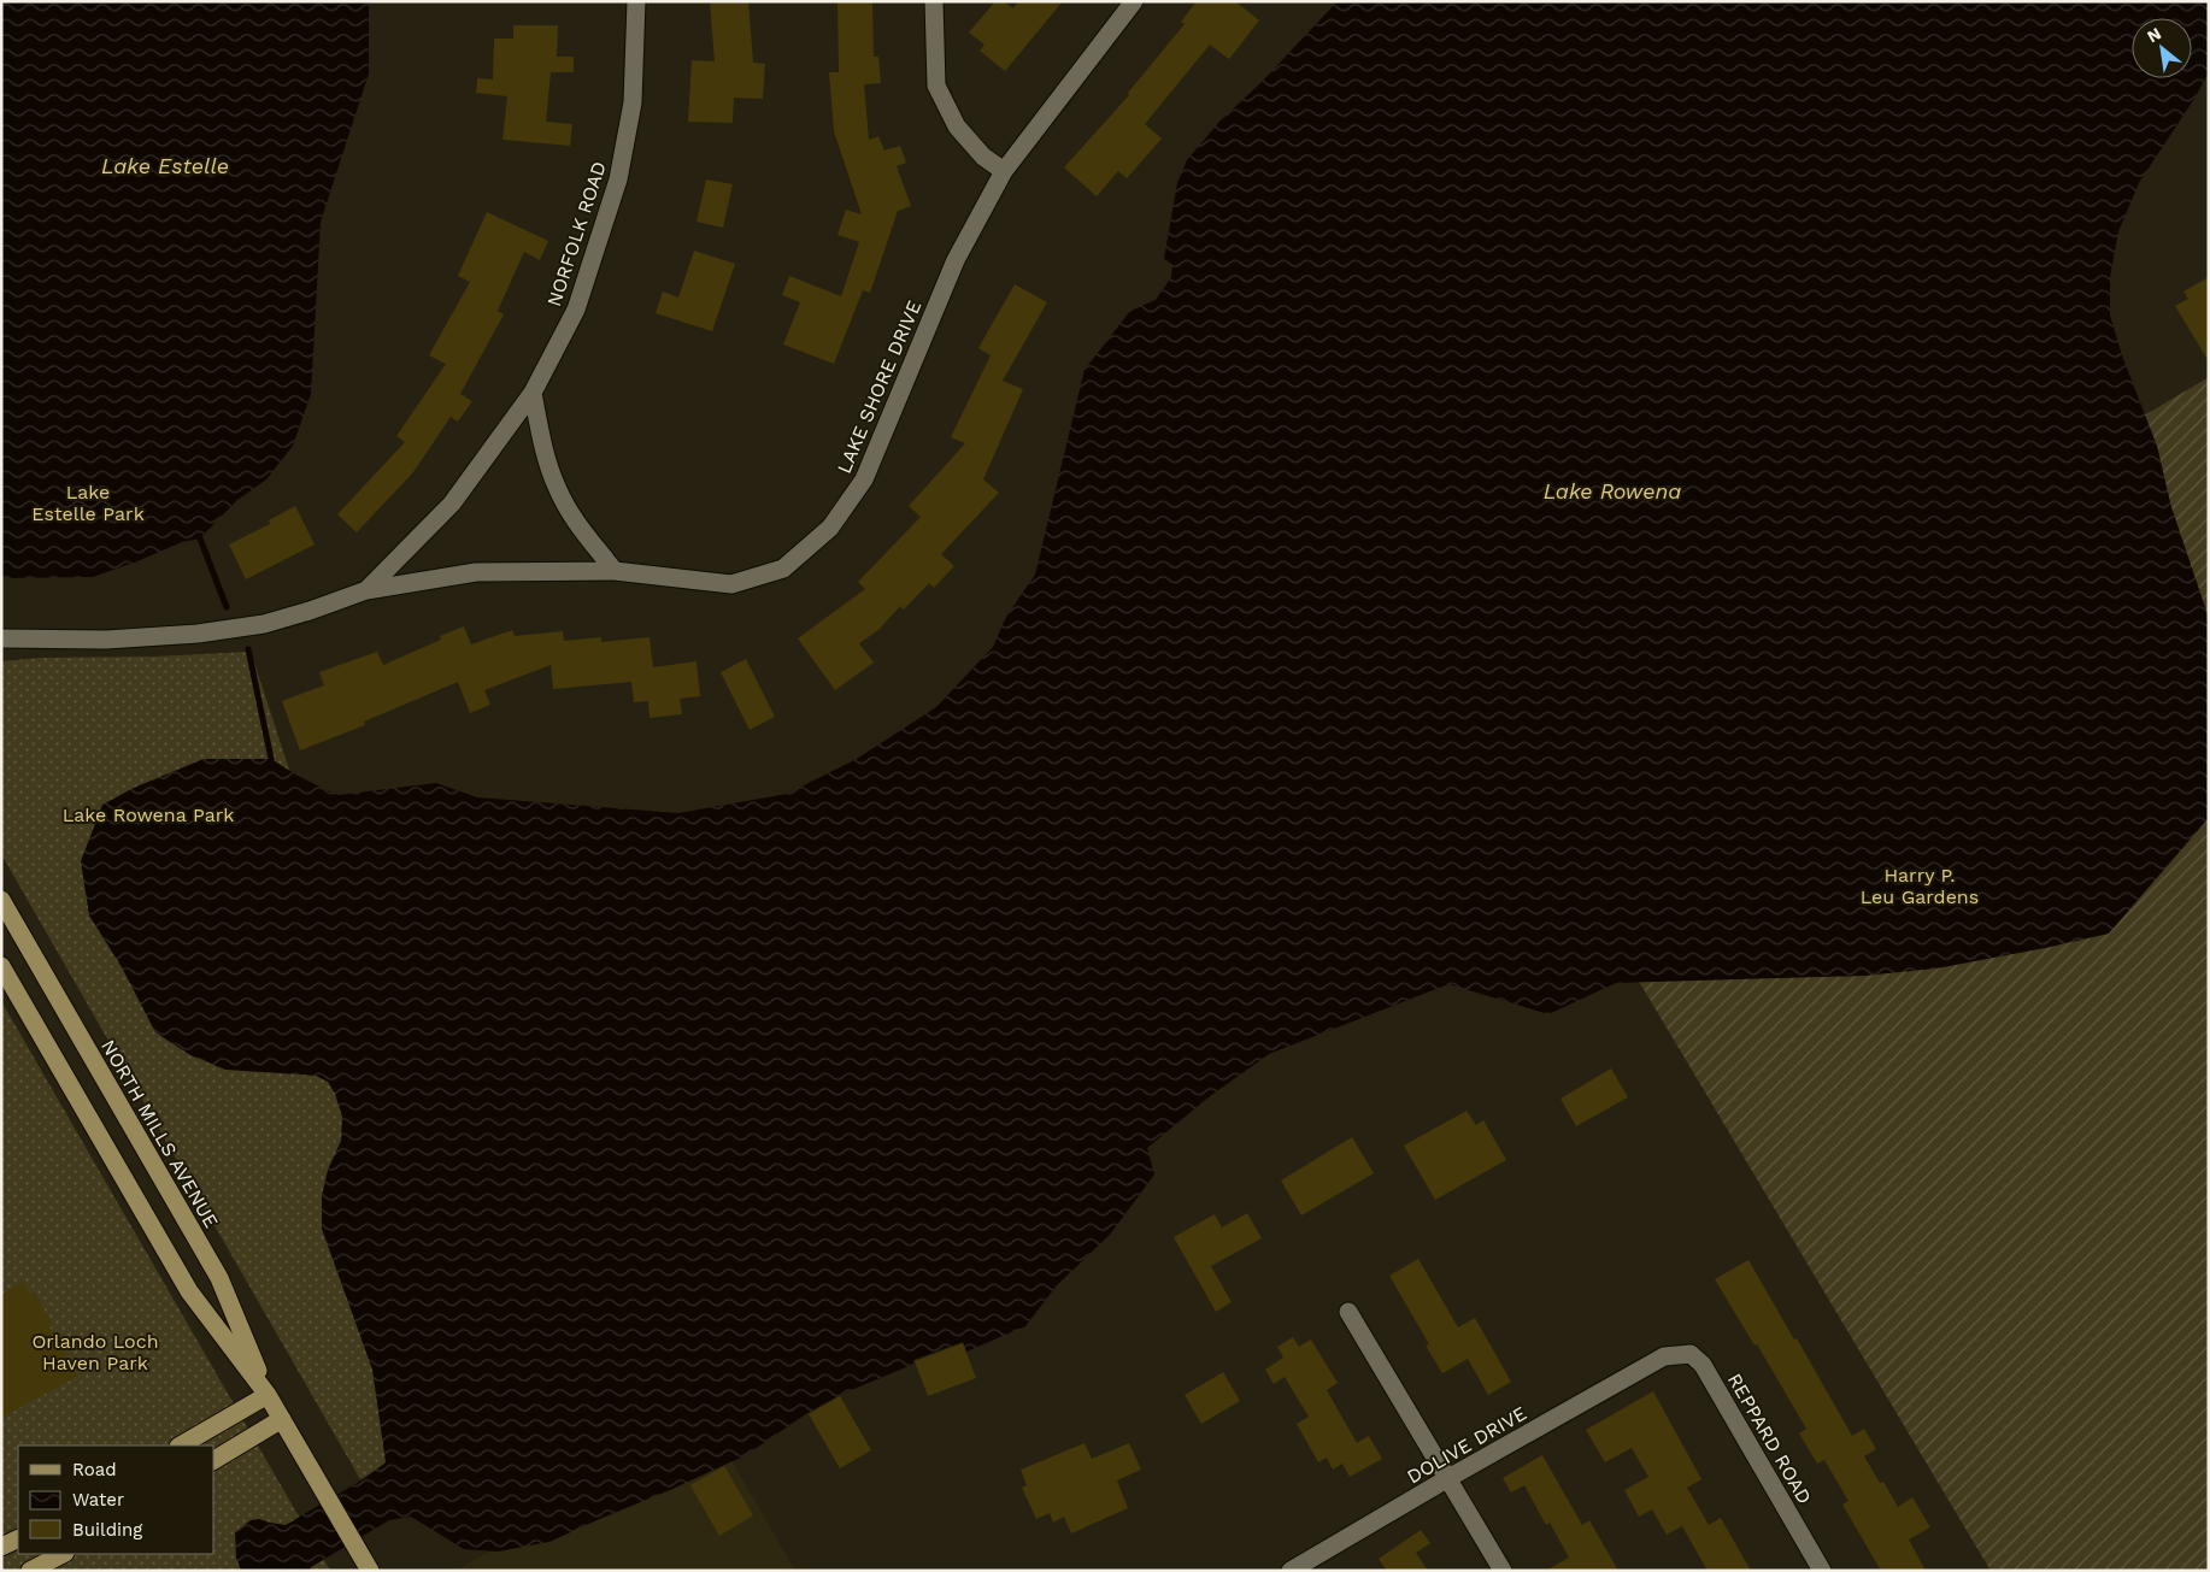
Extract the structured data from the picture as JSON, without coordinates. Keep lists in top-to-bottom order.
{
  "streets": {
    "main road": ["NORTH MILLS AVENUE"],
    "street": [
      "NORFOLK ROAD",
      "LAKE SHORE DRIVE",
      "REPPARD ROAD",
      "DOLIVE DRIVE"
    ]
  },
  "crossings": [
    ["NORFOLK ROAD", "LAKE SHORE DRIVE"],
    ["REPPARD ROAD", "DOLIVE DRIVE"]
  ],
  "water": ["Lake Estelle", "Lake Rowena"],
  "parks": [
    "Lake Estelle Park",
    "Lake Rowena Park",
    "Harry P. Leu Gardens",
    "Orlando Loch Haven Park"
  ],
  "legend": ["Road", "Water", "Building"],
  "north": "top left"
}
